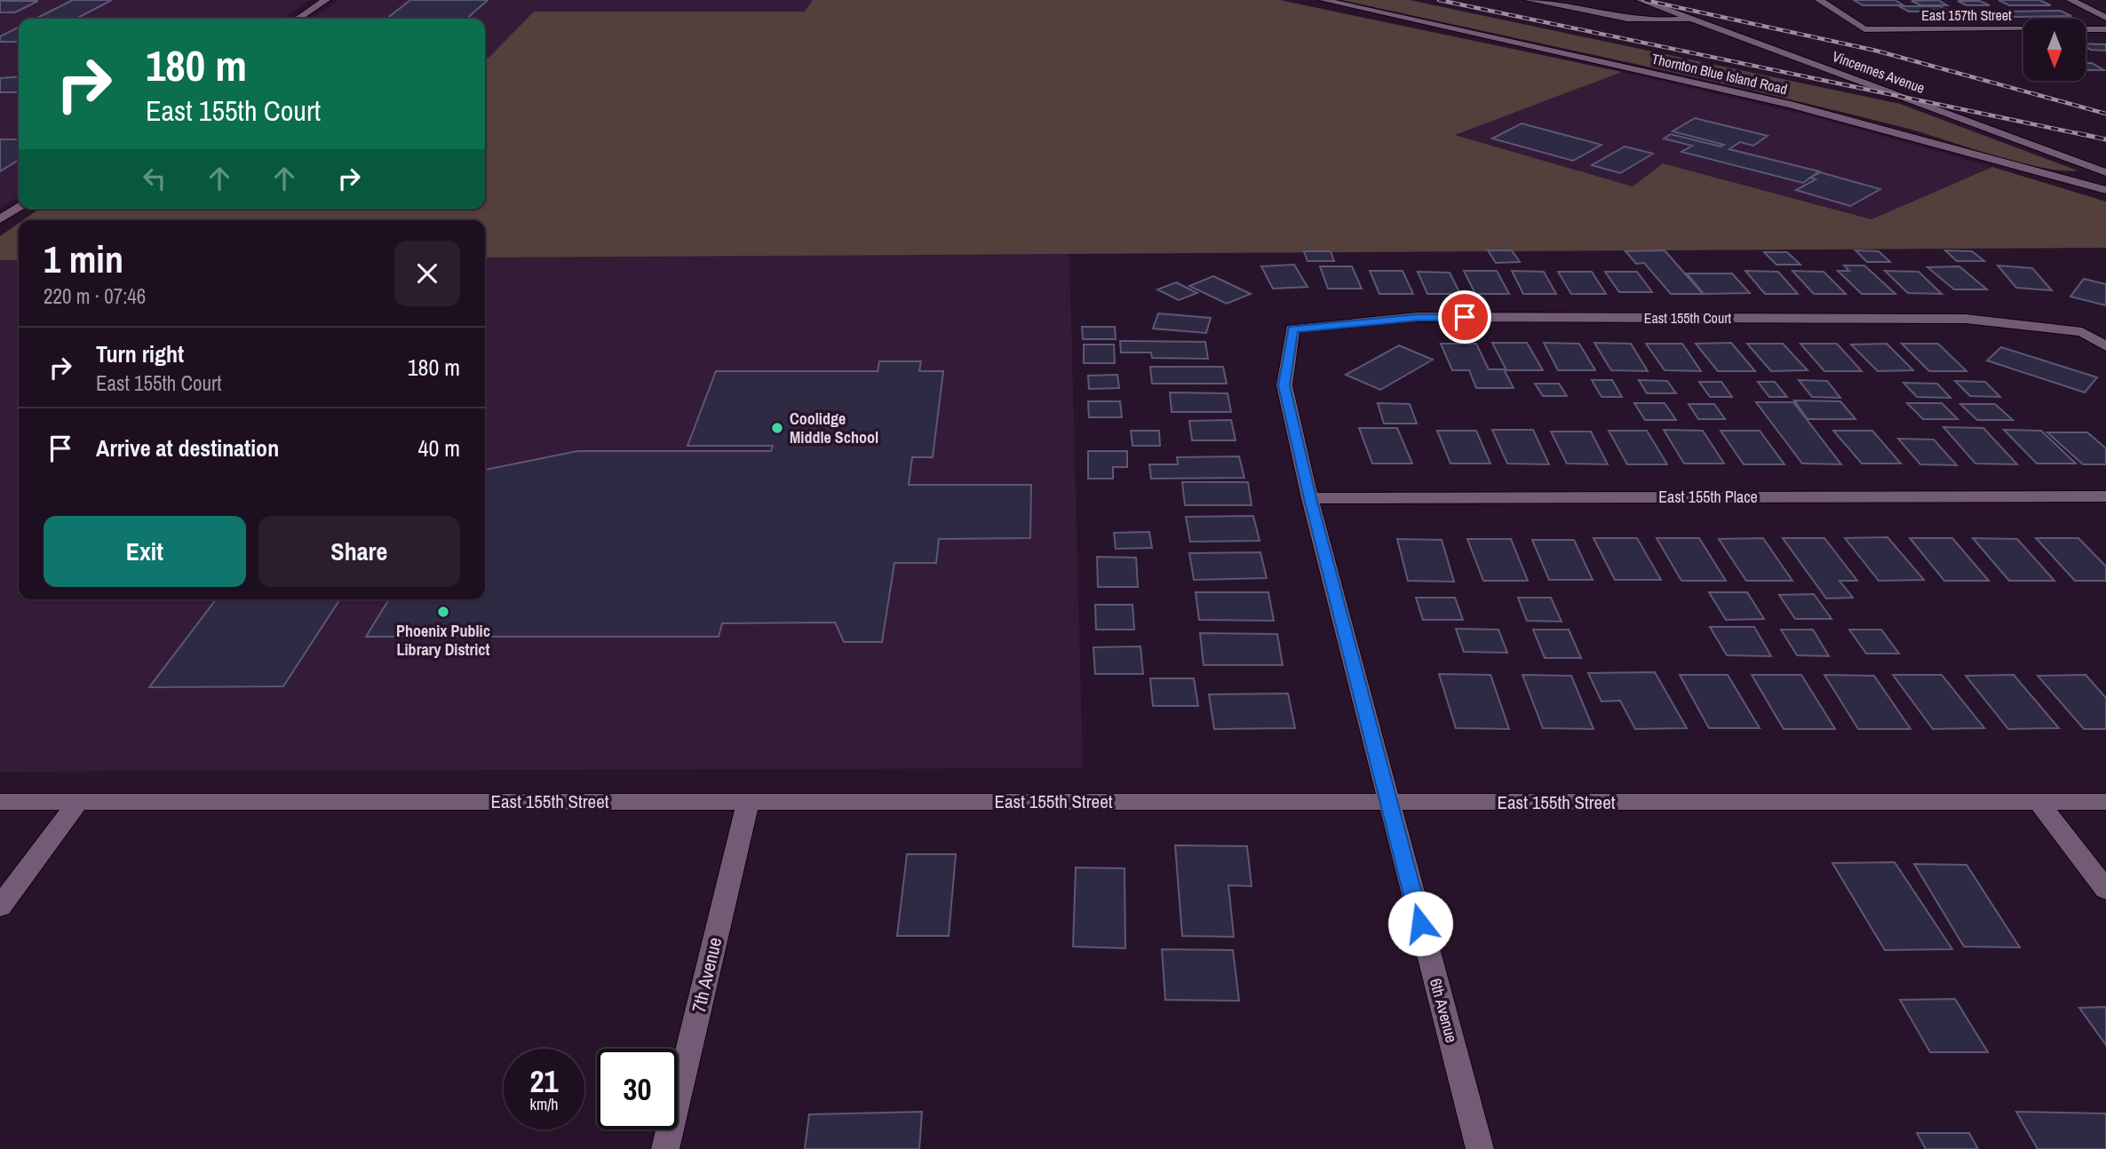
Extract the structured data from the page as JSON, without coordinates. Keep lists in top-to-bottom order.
{
  "streets": {
    "street": [
      "East 157th Street",
      "Vincennes Avenue",
      "Thornton Blue Island Road",
      "East 155th Court",
      "East 155th Place",
      "East 155th Street",
      "7th Avenue",
      "6th Avenue"
    ]
  },
  "crossings": [
    ["East 155th Court", "6th Avenue"],
    ["East 155th Place", "6th Avenue"],
    ["East 155th Street", "7th Avenue"],
    ["East 155th Street", "6th Avenue"]
  ],
  "places": ["Coolidge Middle School", "Phoenix Public Library District"],
  "north": "bottom",
  "page": {
    "turn": ["180 m", "East 155th Court"],
    "heading": ["1 min", "220 m · 07:46"],
    "list": [
      {
        "name": "Turn right",
        "note": "East 155th Court",
        "value": "180 m"
      },
      {
        "name": "Arrive at destination",
        "value": "40 m"
      }
    ],
    "buttons": ["Exit", "Share"],
    "speed": "21 km/h",
    "limit": "30"
  }
}
